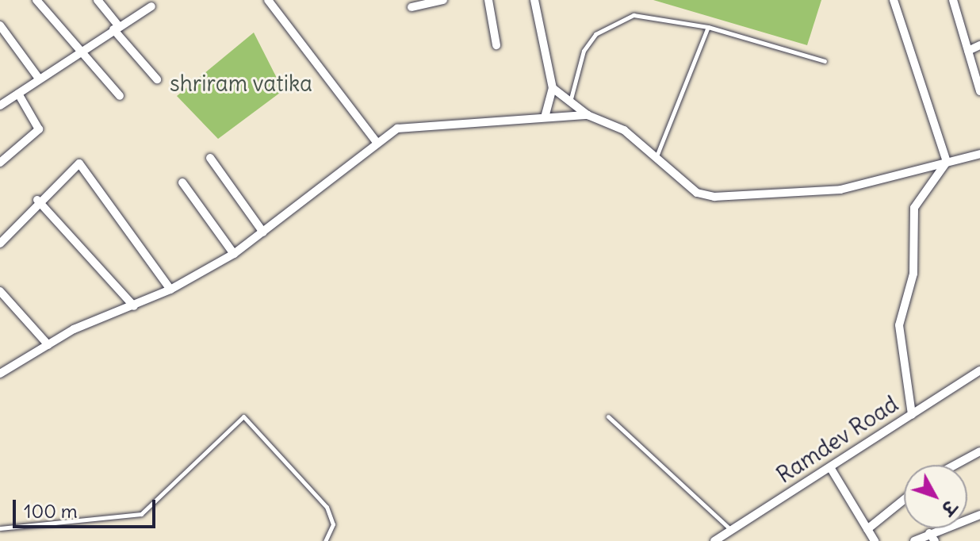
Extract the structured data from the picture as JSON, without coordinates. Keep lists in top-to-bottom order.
{
  "streets": {
    "street": ["Ramdev Road"]
  },
  "parks": ["shriram vatika"],
  "scale_bar": "100 m",
  "north": "bottom right"
}
